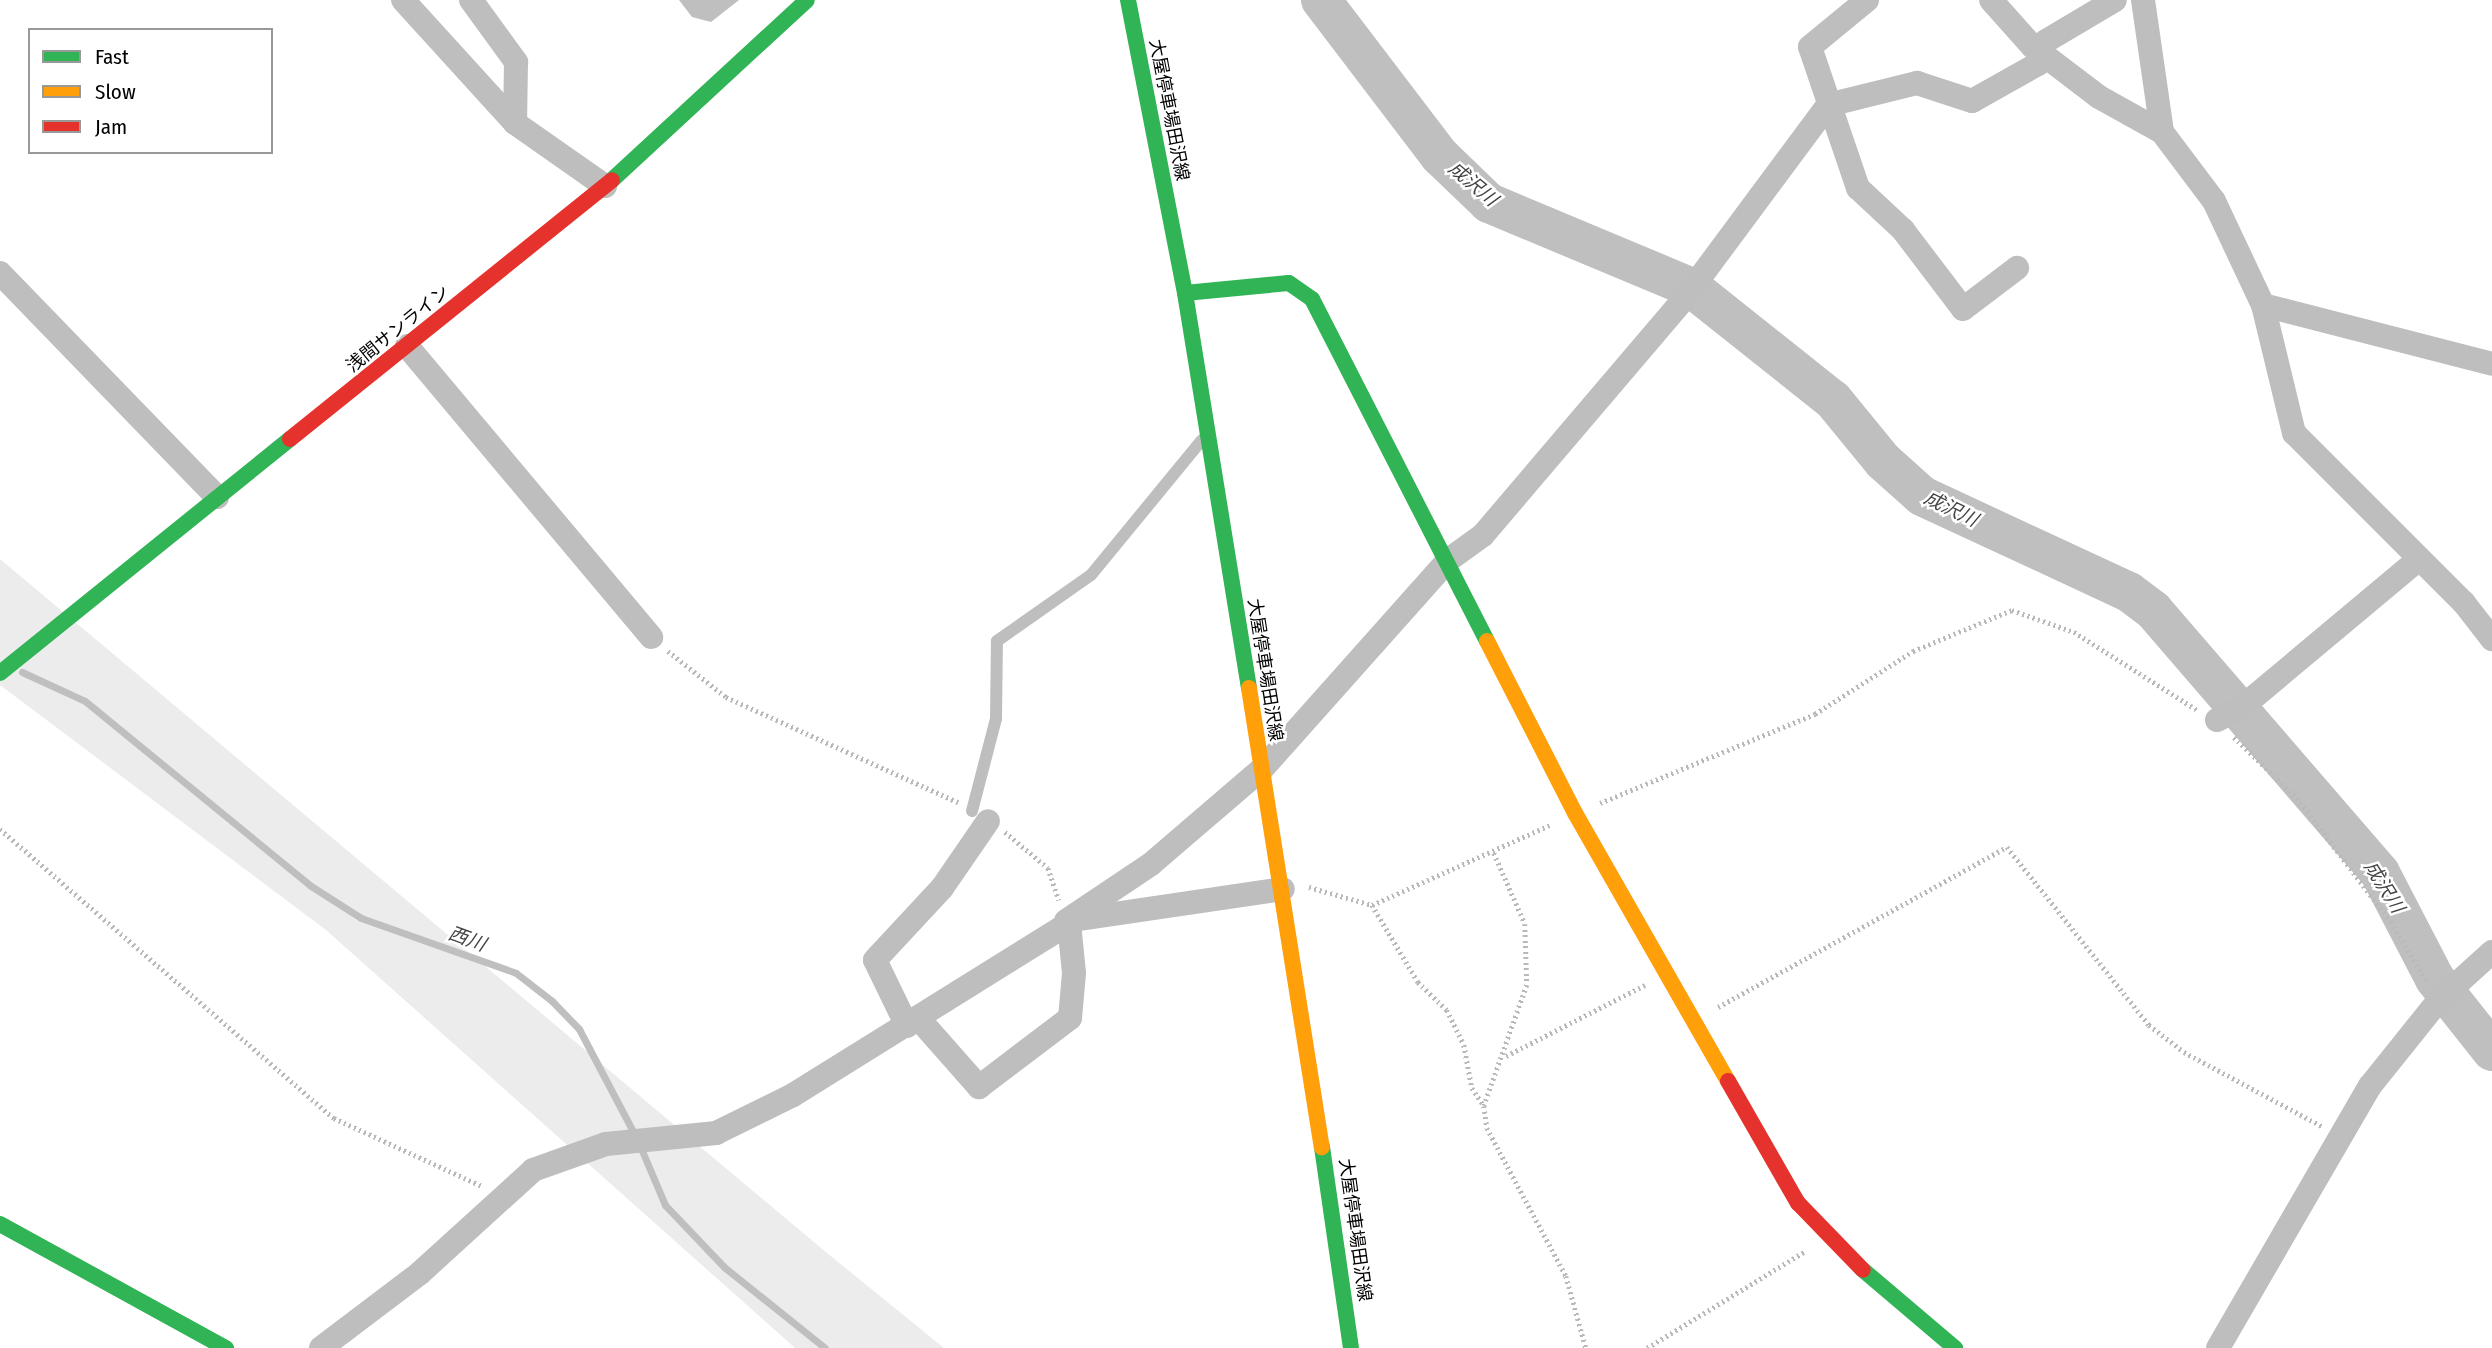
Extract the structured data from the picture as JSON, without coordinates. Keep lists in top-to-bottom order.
{
  "streets": {
    "main road": ["大屋停車場田沢線", "浅間サンライン"]
  },
  "water": ["成沢川", "西川"],
  "legend": ["Fast", "Slow", "Jam"]
}
